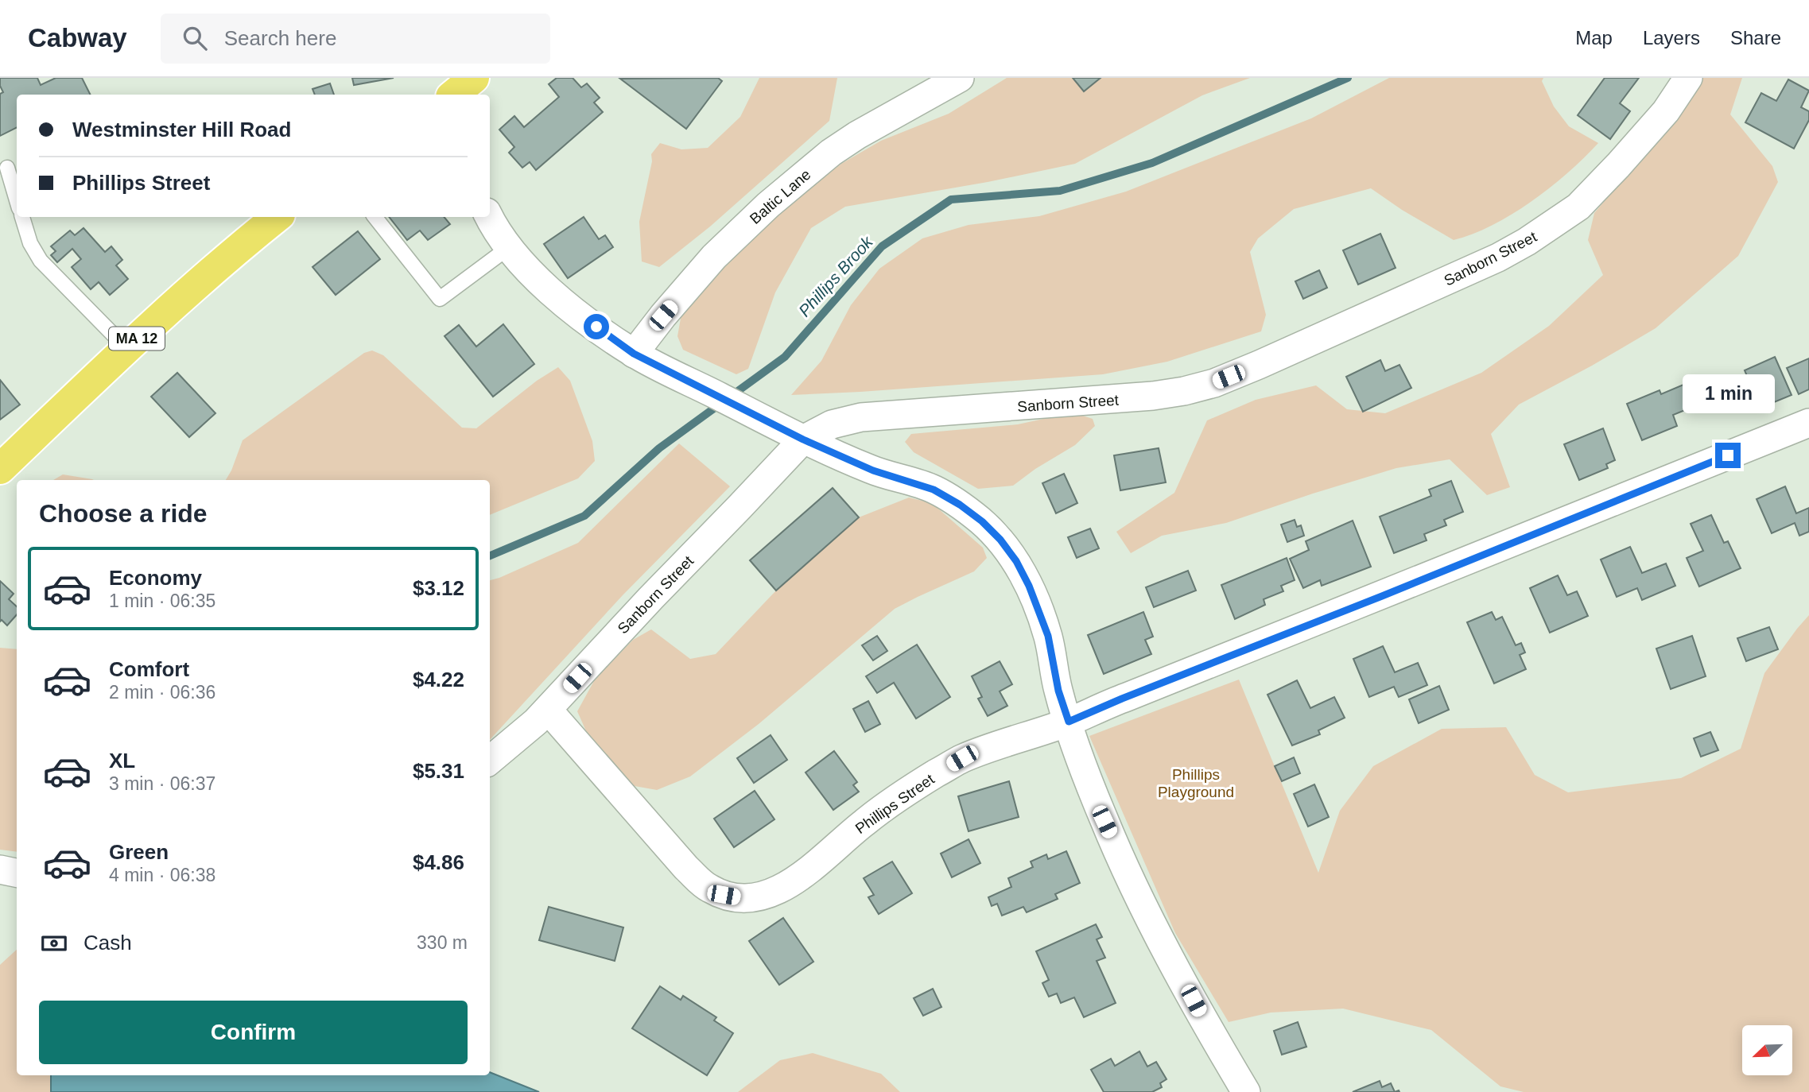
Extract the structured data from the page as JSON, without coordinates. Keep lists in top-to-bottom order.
{
  "streets": {
    "main road": ["MA 12"],
    "street": ["Baltic Lane", "Sanborn Street", "Phillips Street"]
  },
  "crossings": [
    ["Sanborn Street", "Phillips Street"]
  ],
  "water": ["Phillips Brook"],
  "parks": ["Phillips Playground"],
  "north": "bottom left",
  "page": {
    "header": "Cabway",
    "search": "Search here",
    "nav": ["Map", "Layers", "Share"],
    "banner": ["Westminster Hill Road", "Phillips Street"],
    "bubble": "1 min",
    "heading": "Choose a ride",
    "list": [
      {
        "name": "Economy",
        "note": "1 min · 06:35",
        "value": "$3.12"
      },
      {
        "name": "Comfort",
        "note": "2 min · 06:36",
        "value": "$4.22"
      },
      {
        "name": "XL",
        "note": "3 min · 06:37",
        "value": "$5.31"
      },
      {
        "name": "Green",
        "note": "4 min · 06:38",
        "value": "$4.86"
      }
    ],
    "pay": ["Cash", "330 m"],
    "buttons": "Confirm"
  }
}
